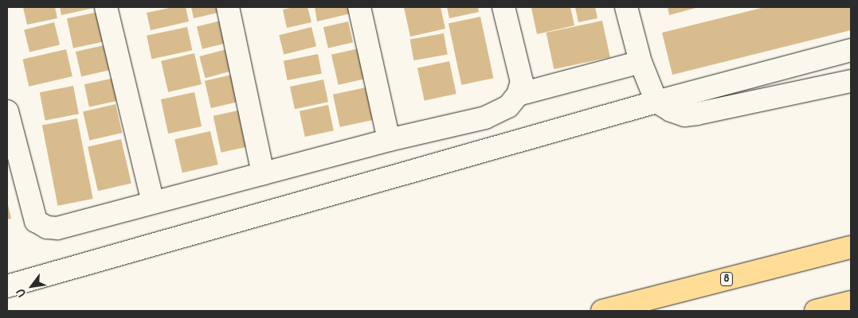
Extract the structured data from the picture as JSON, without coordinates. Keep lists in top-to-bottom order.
{
  "streets": {
    "highway": ["8"]
  },
  "north": "bottom left"
}
